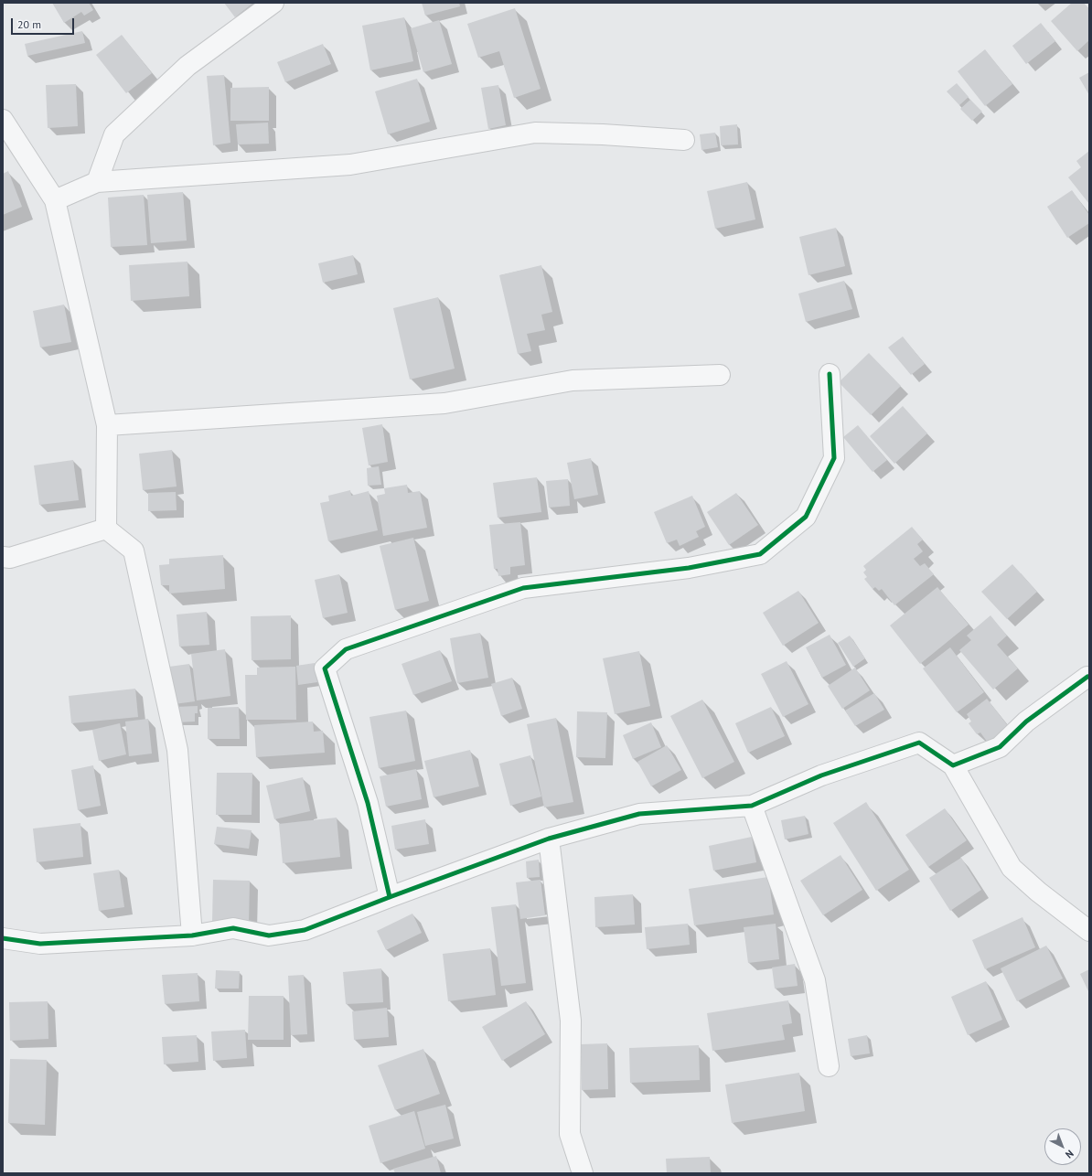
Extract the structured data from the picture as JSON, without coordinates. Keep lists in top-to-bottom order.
{
  "scale_bar": "20 m",
  "north": "bottom right"
}
